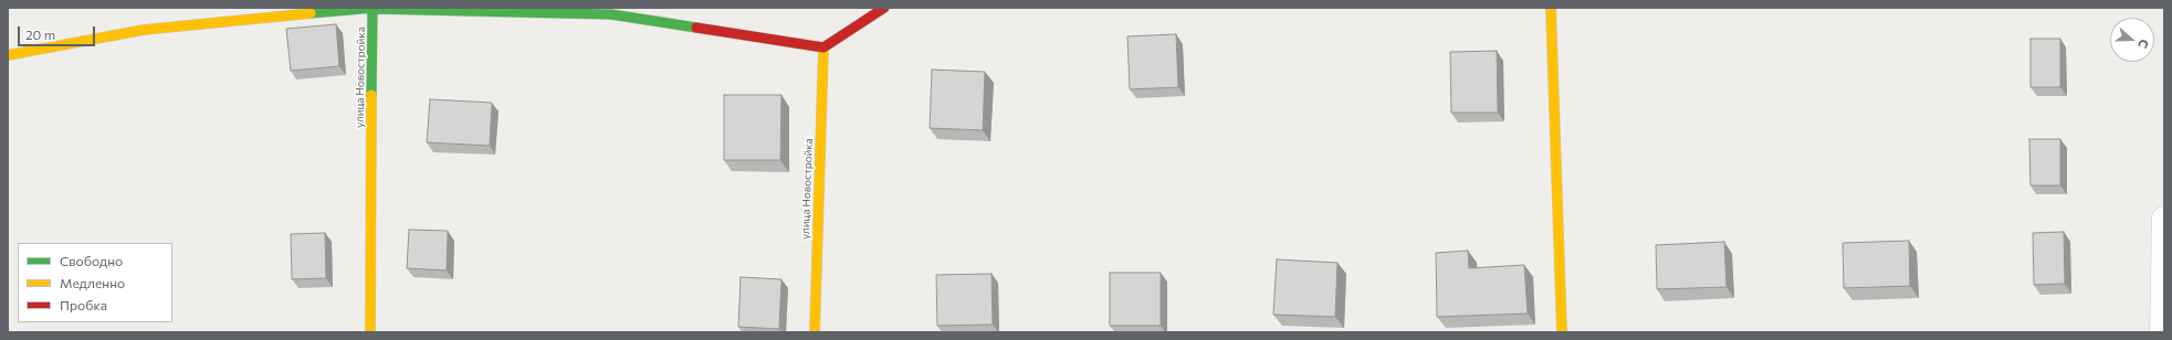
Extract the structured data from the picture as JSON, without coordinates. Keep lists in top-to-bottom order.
{
  "streets": {
    "street": ["улица Новостройка"]
  },
  "legend": ["Свободно", "Медленно", "Пробка"],
  "scale_bar": "20 m",
  "north": "right"
}
